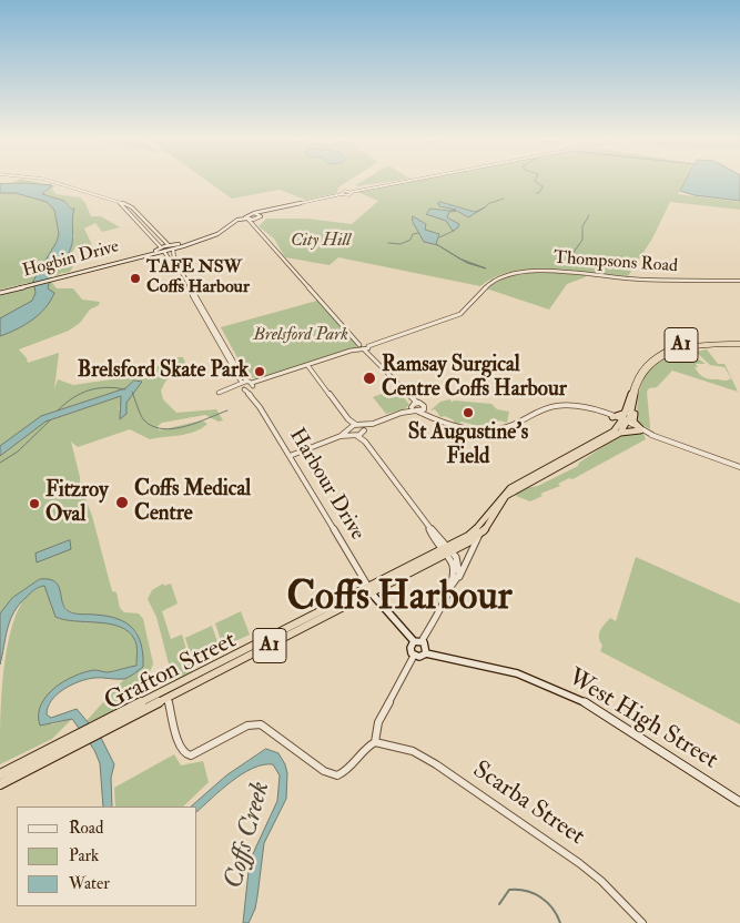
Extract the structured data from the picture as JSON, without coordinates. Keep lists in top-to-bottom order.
{
  "streets": {
    "highway": ["A1", "Grafton Street"],
    "main road": ["Hogbin Drive", "West High Street"],
    "street": ["Thompsons Road", "Harbour Drive", "Scarba Street"]
  },
  "crossings": [
    ["Hogbin Drive", "Harbour Drive"],
    ["A1", "Grafton Street"],
    ["Harbour Drive", "Grafton Street"]
  ],
  "districts": ["Coffs Harbour"],
  "water": ["Coffs Creek"],
  "parks": ["City Hill", "Brelsford Park"],
  "places": [
    "TAFE NSW Coffs Harbour",
    "Brelsford Skate Park",
    "Ramsay Surgical Centre Coffs Harbour",
    "St Augustine's Field",
    "Coffs Medical Centre",
    "Fitzroy Oval"
  ],
  "legend": ["Road", "Park", "Water"]
}
